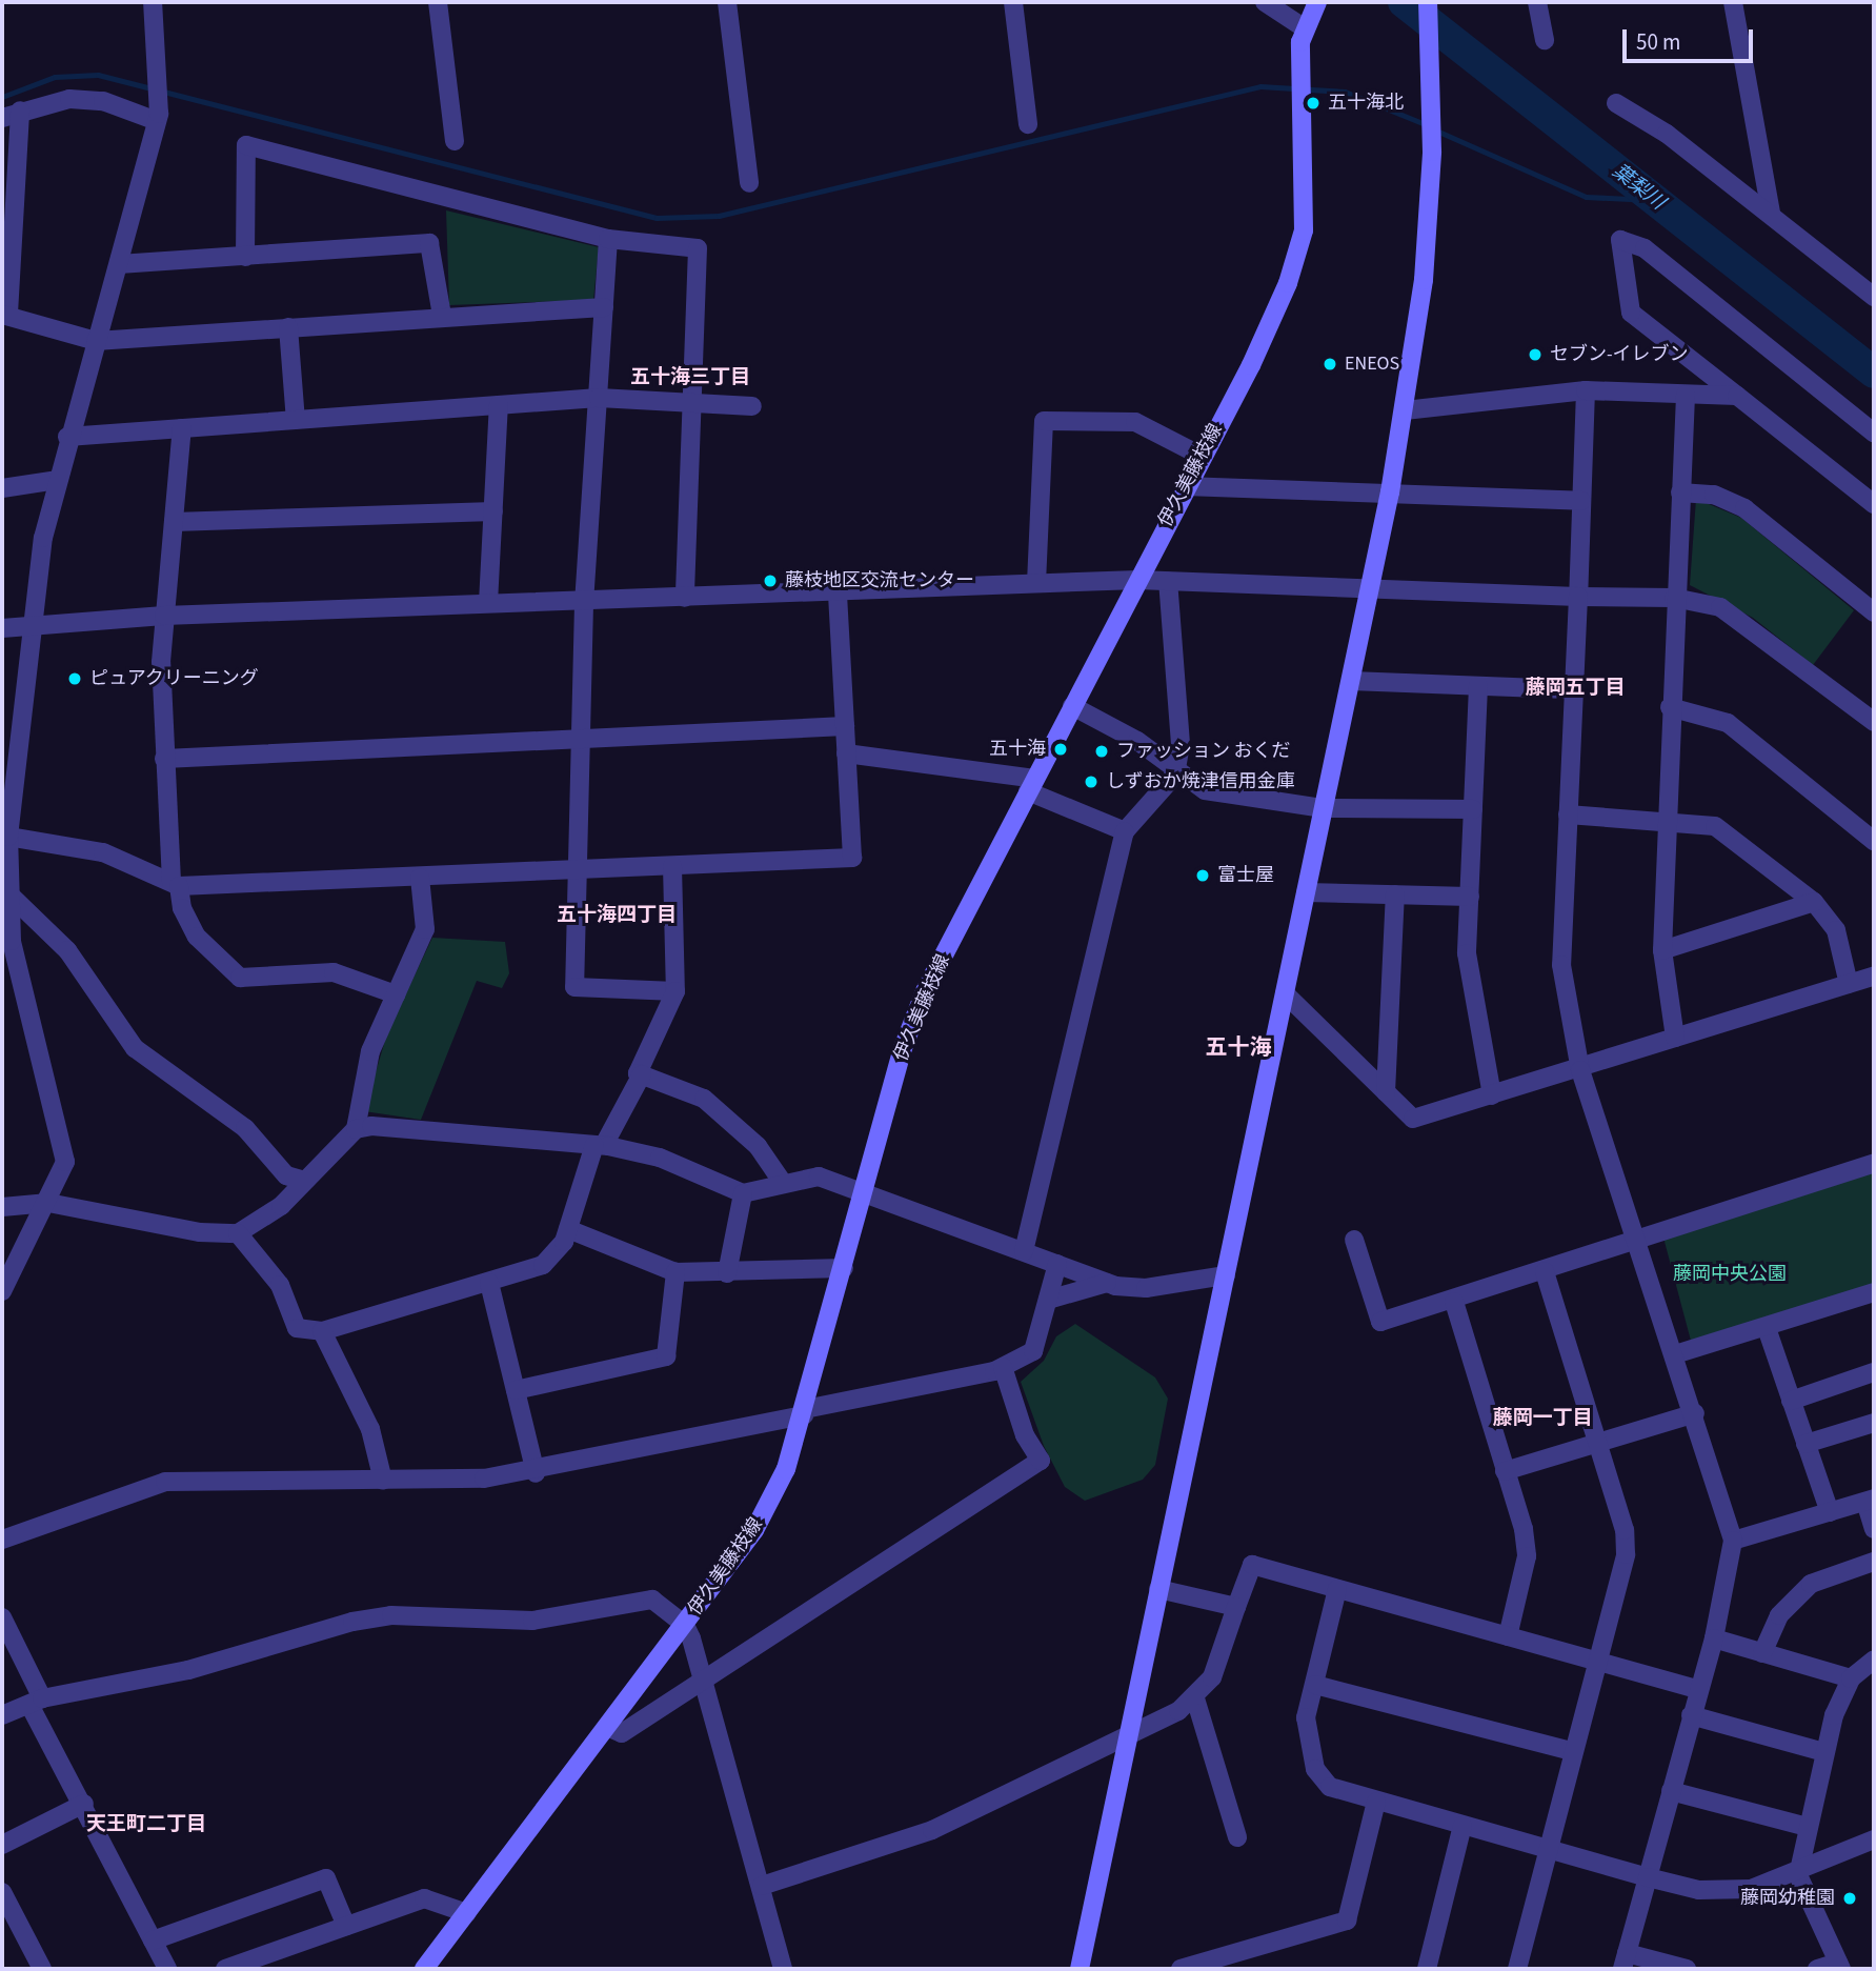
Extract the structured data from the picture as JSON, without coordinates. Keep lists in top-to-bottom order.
{
  "streets": {
    "main road": ["伊久美藤枝線"]
  },
  "districts": [
    "五十海三丁目",
    "藤岡五丁目",
    "五十海四丁目",
    "五十海",
    "藤岡一丁目",
    "天王町二丁目"
  ],
  "water": ["葉梨川"],
  "parks": ["藤岡中央公園"],
  "places": [
    "五十海北",
    "セブン-イレブン",
    "ENEOS",
    "藤枝地区交流センター",
    "ピュアクリーニング",
    "五十海",
    "ファッション おくだ",
    "しずおか焼津信用金庫",
    "富士屋",
    "藤岡幼稚園"
  ],
  "scale_bar": "50 m"
}
